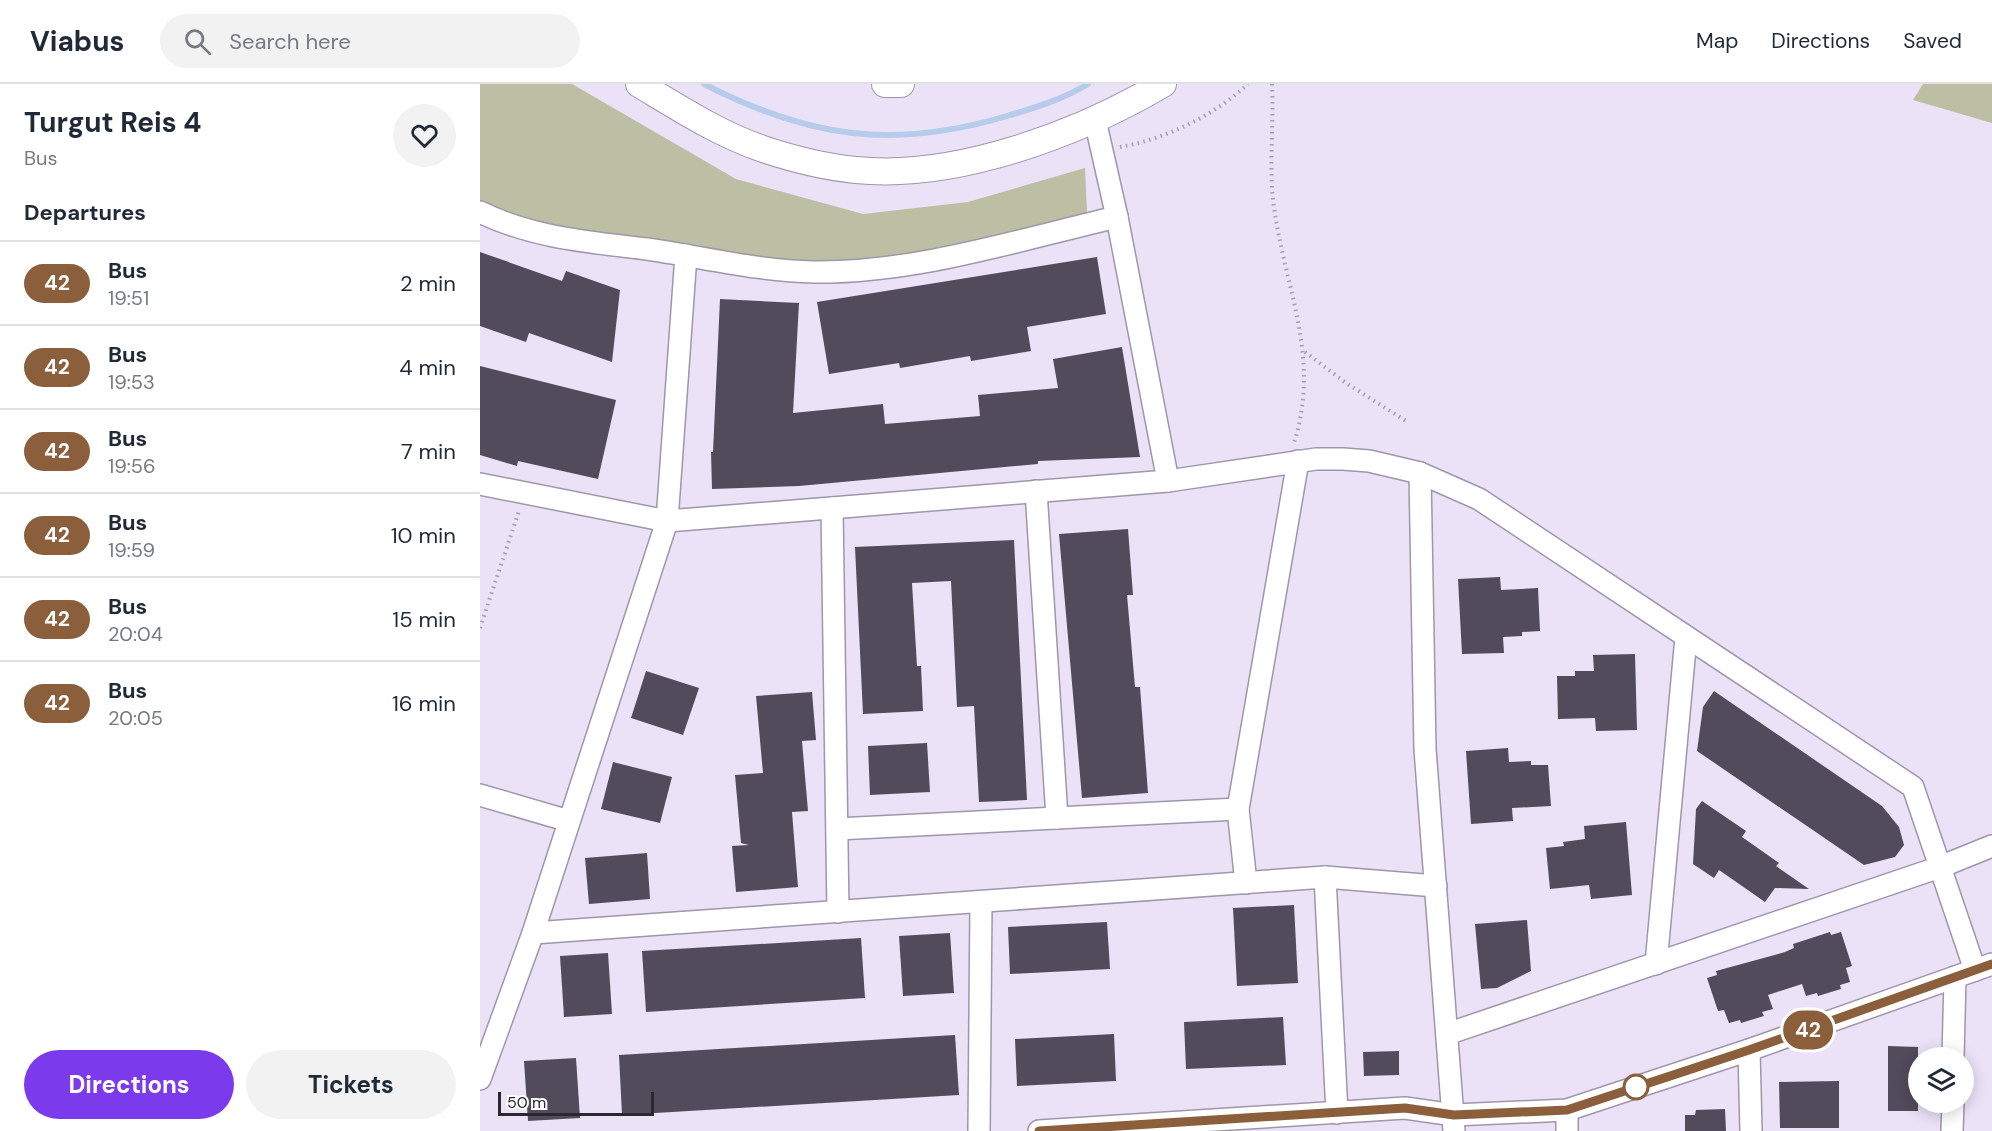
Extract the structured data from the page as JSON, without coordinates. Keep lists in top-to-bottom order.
{
  "lines": ["bus line 42"],
  "scale_bar": "50 m",
  "page": {
    "header": "Viabus",
    "search": "Search here",
    "nav": ["Map", "Directions", "Saved"],
    "heading": [
      ["Turgut Reis 4", "Bus"],
      "Departures"
    ],
    "on_map": "42",
    "list": [
      {
        "mark": "42",
        "name": "Bus",
        "note": "19:51",
        "value": "2 min"
      },
      {
        "mark": "42",
        "name": "Bus",
        "note": "19:53",
        "value": "4 min"
      },
      {
        "mark": "42",
        "name": "Bus",
        "note": "19:56",
        "value": "7 min"
      },
      {
        "mark": "42",
        "name": "Bus",
        "note": "19:59",
        "value": "10 min"
      },
      {
        "mark": "42",
        "name": "Bus",
        "note": "20:04",
        "value": "15 min"
      },
      {
        "mark": "42",
        "name": "Bus",
        "note": "20:05",
        "value": "16 min"
      }
    ],
    "buttons": ["Directions", "Tickets"],
    "scale": "50 m"
  }
}
